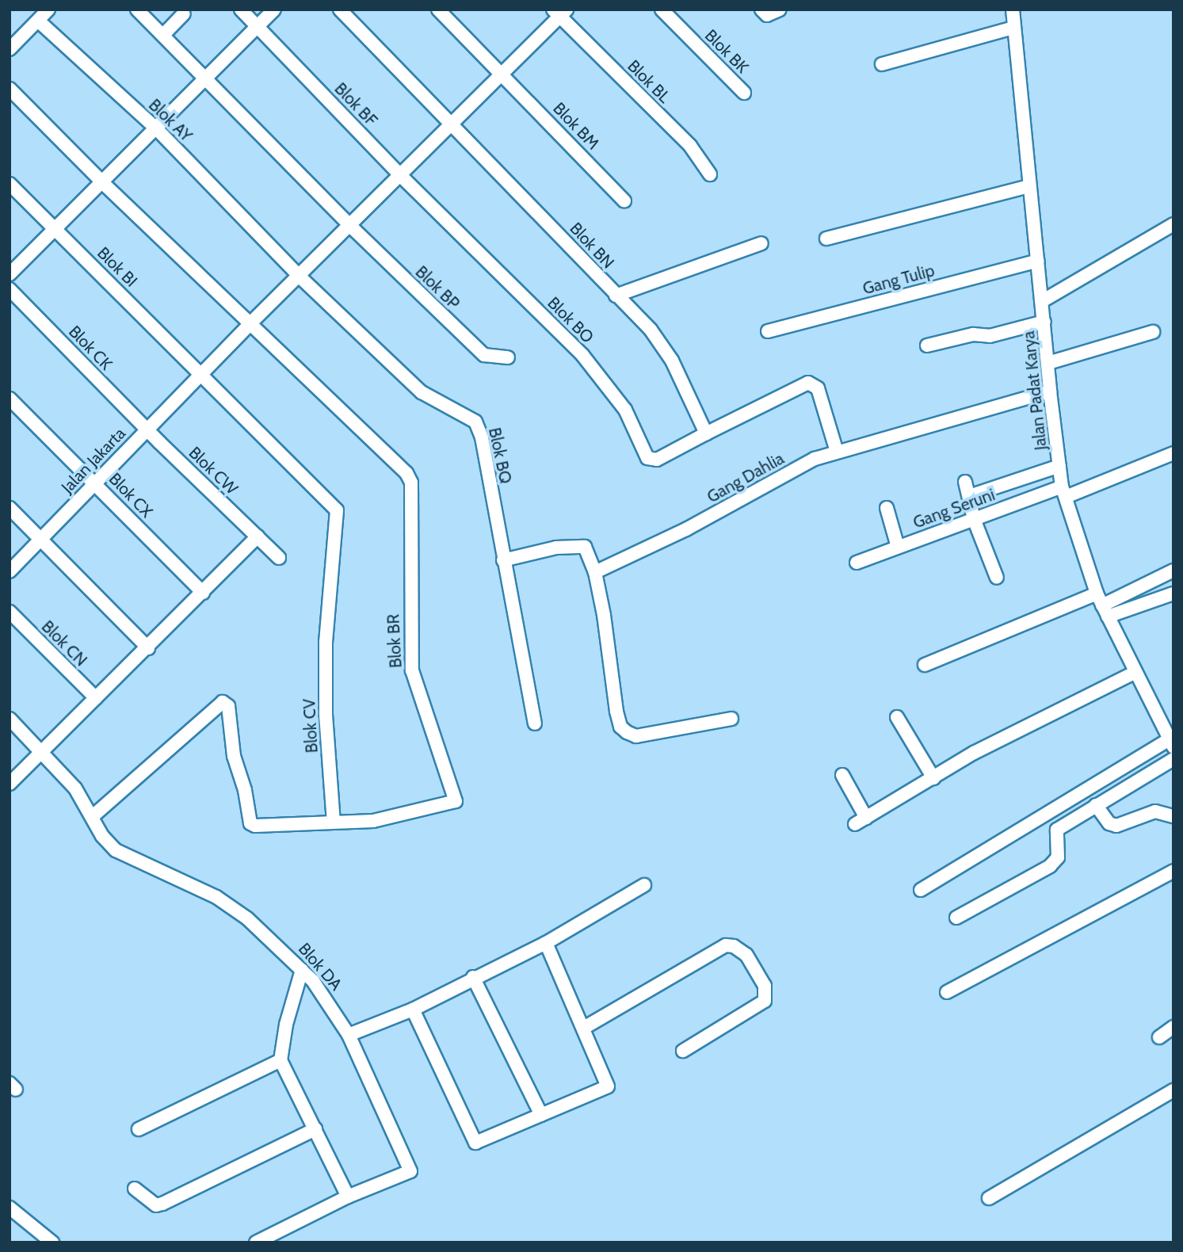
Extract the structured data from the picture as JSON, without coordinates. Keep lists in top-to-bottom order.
{
  "streets": {
    "street": [
      "Blok BK",
      "Blok BL",
      "Blok BF",
      "Blok AY",
      "Blok BM",
      "Blok BN",
      "Blok BI",
      "Gang Tulip",
      "Blok BP",
      "Blok BO",
      "Blok CK",
      "Jalan Padat Karya",
      "Blok BQ",
      "Jalan Jakarta",
      "Blok CW",
      "Gang Dahlia",
      "Blok CX",
      "Gang Seruni",
      "Blok BR",
      "Blok CN",
      "Blok CV",
      "Blok DA"
    ]
  },
  "crossings": [
    ["Blok BL", "Jalan Jakarta"],
    ["Blok BF", "Blok BO"],
    ["Blok BF", "Jalan Jakarta"],
    ["Blok AY", "Blok BQ"],
    ["Blok AY", "Jalan Jakarta"],
    ["Blok BM", "Jalan Jakarta"],
    ["Blok BN", "Blok BO"],
    ["Blok BN", "Jalan Jakarta"],
    ["Blok BI", "Jalan Jakarta"],
    ["Blok BI", "Blok CV"],
    ["Gang Tulip", "Jalan Padat Karya"],
    ["Blok BP", "Jalan Jakarta"],
    ["Blok BO", "Jalan Jakarta"],
    ["Blok CK", "Jalan Jakarta"],
    ["Blok CK", "Blok CW"],
    ["Jalan Padat Karya", "Gang Dahlia"],
    ["Jalan Padat Karya", "Gang Seruni"],
    ["Blok BQ", "Jalan Jakarta"],
    ["Jalan Jakarta", "Blok CW"],
    ["Jalan Jakarta", "Blok CX"],
    ["Jalan Jakarta", "Blok BR"],
    ["Blok BR", "Blok CV"]
  ]
}
